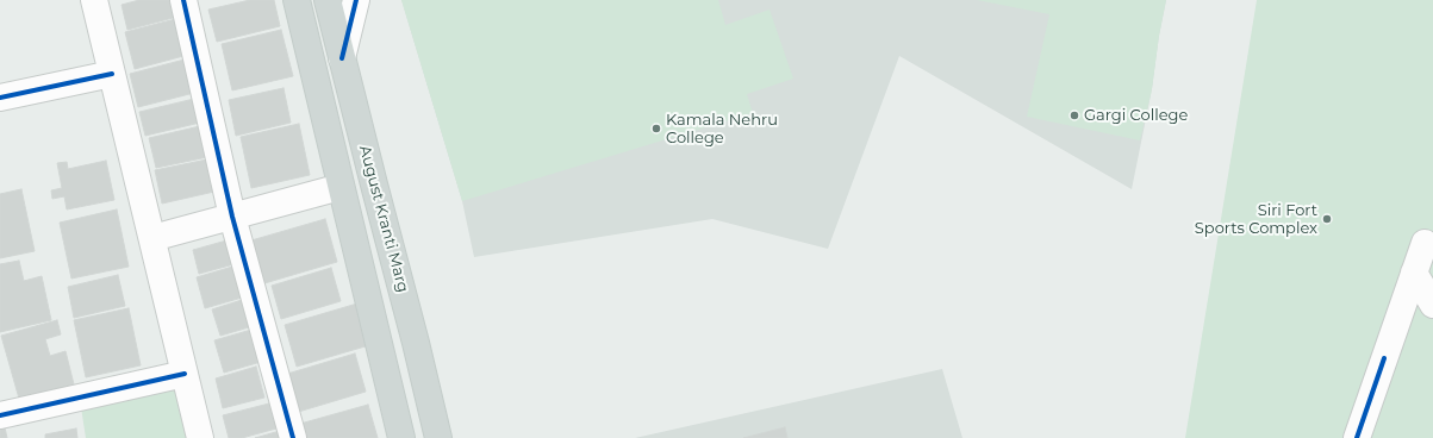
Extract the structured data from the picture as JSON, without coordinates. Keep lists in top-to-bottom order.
{
  "streets": {
    "main road": ["August Kranti Marg"]
  },
  "places": ["Gargi College", "Kamala Nehru College", "Siri Fort Sports Complex"]
}
